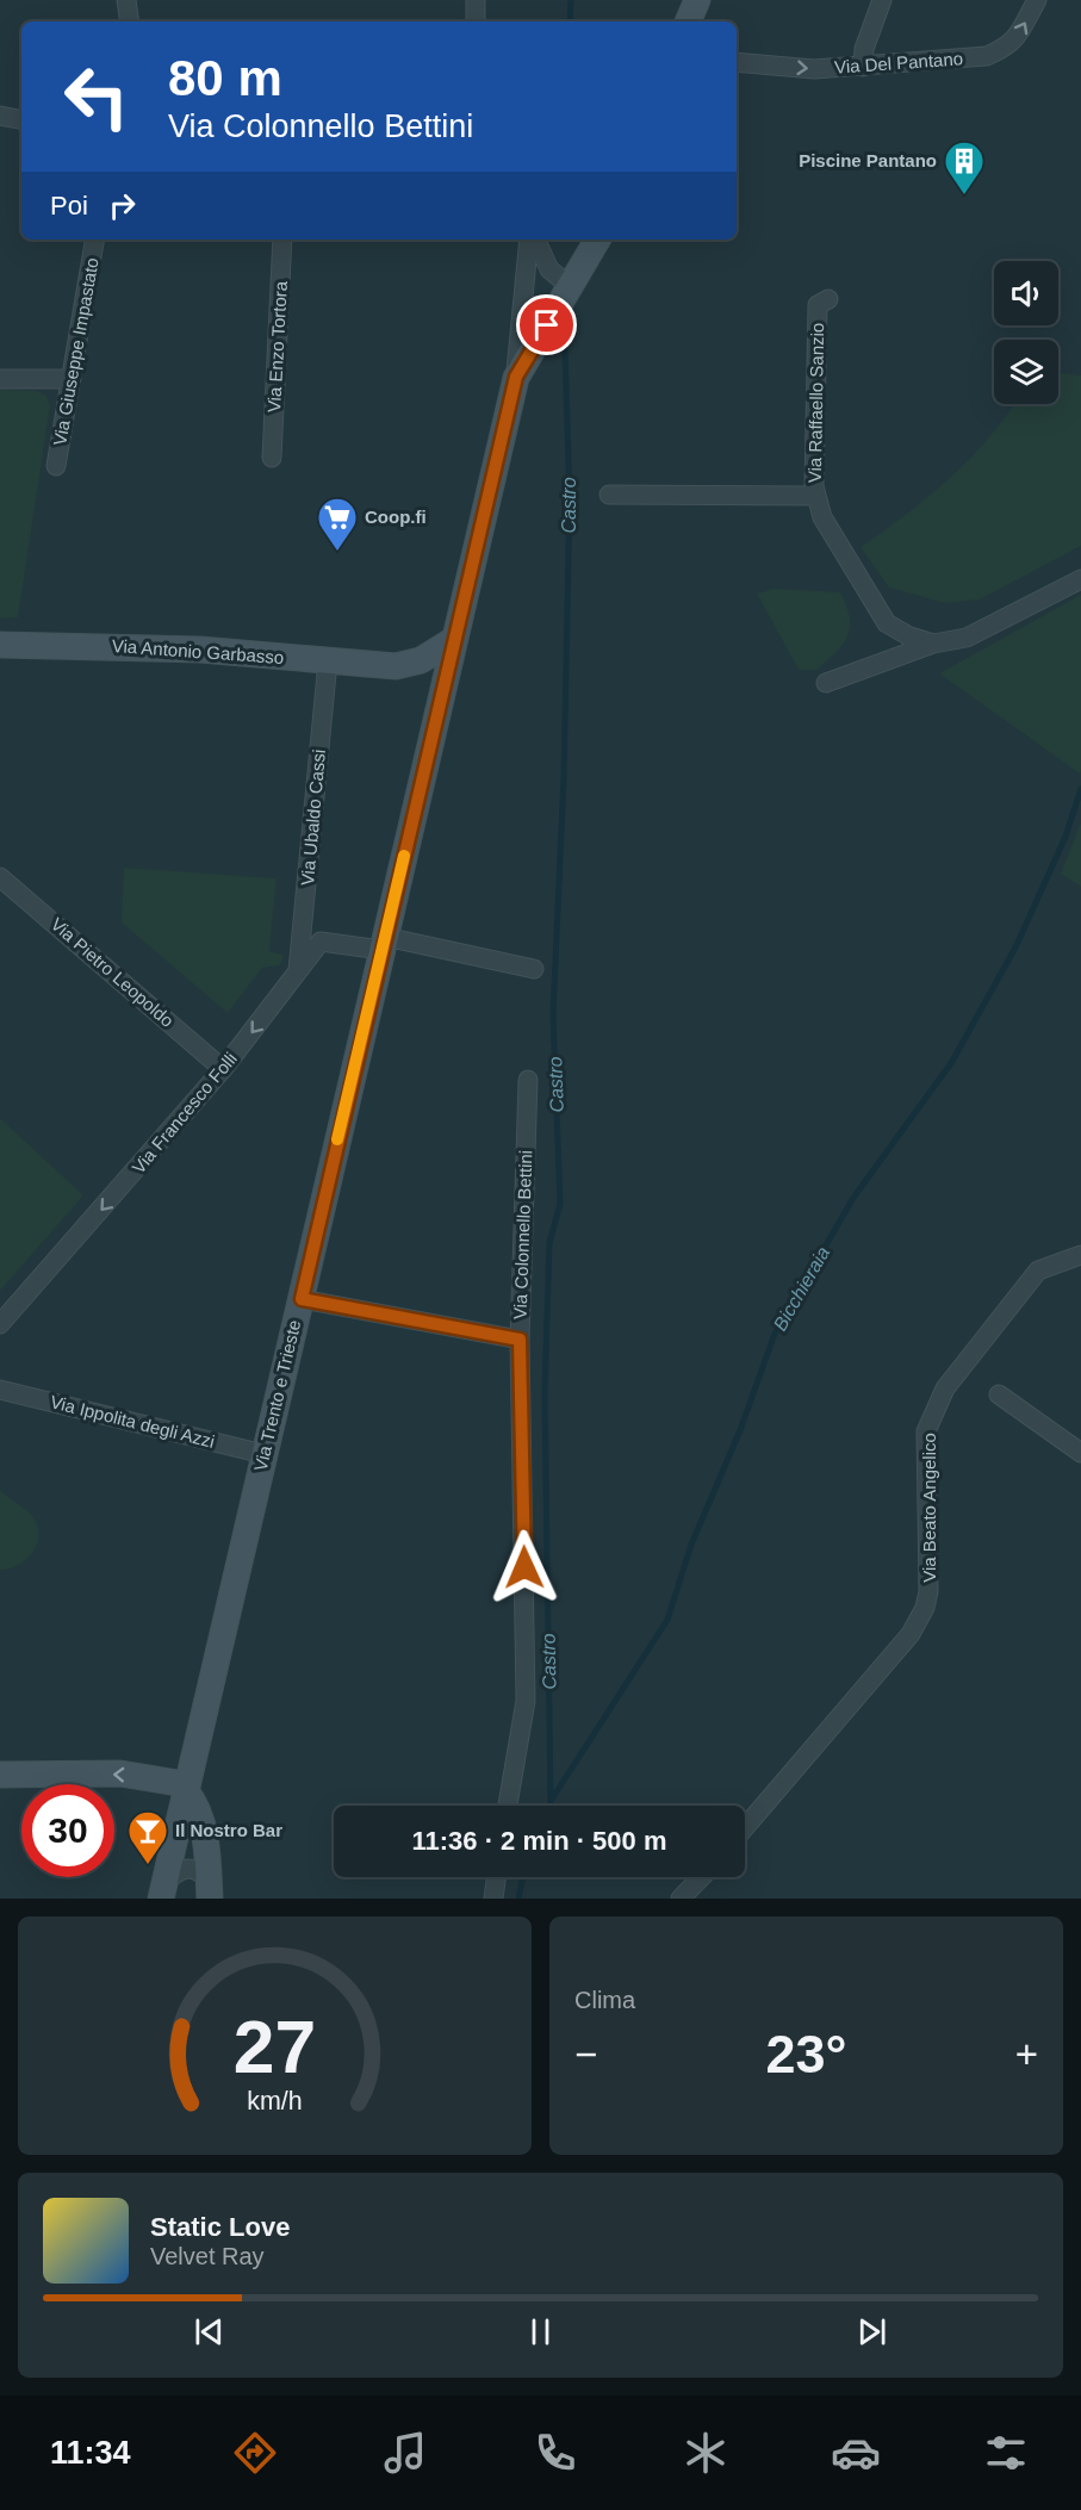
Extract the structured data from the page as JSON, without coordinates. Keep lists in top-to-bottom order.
{
  "streets": {
    "main road": ["Via Antonio Garbasso", "Via Trento e Trieste"],
    "street": [
      "Via Del Pantano",
      "Via Enzo Tortora",
      "Via Giuseppe Impastato",
      "Via Raffaello Sanzio",
      "Via Ubaldo Cassi",
      "Via Pietro Leopoldo",
      "Via Francesco Folli",
      "Via Colonnello Bettini",
      "Via Ippolita degli Azzi",
      "Via Beato Angelico"
    ]
  },
  "crossings": [
    ["Via Antonio Garbasso", "Via Ubaldo Cassi"],
    ["Via Antonio Garbasso", "Via Trento e Trieste"],
    ["Via Ubaldo Cassi", "Via Francesco Folli"],
    ["Via Pietro Leopoldo", "Via Francesco Folli"],
    ["Via Francesco Folli", "Via Trento e Trieste"],
    ["Via Colonnello Bettini", "Via Trento e Trieste"],
    ["Via Trento e Trieste", "Via Ippolita degli Azzi"]
  ],
  "one_way": ["Via Del Pantano", "Via Francesco Folli"],
  "water": ["Castro", "Bicchieraia"],
  "places": {
    "building": ["Piscine Pantano"],
    "supermarket": ["Coop.fi"],
    "bar": ["Il Nostro Bar"]
  },
  "page": {
    "turn": ["80 m", "Via Colonnello Bettini"],
    "then": "Poi",
    "limit": "30",
    "trip": "11:36 · 2 min · 500 m",
    "tile": "Clima",
    "heat": ["−", "23°", "+"],
    "song": ["Static Love", "Velvet Ray"],
    "tabs": "11:34",
    "gauge": ["27", "km/h"]
  }
}
